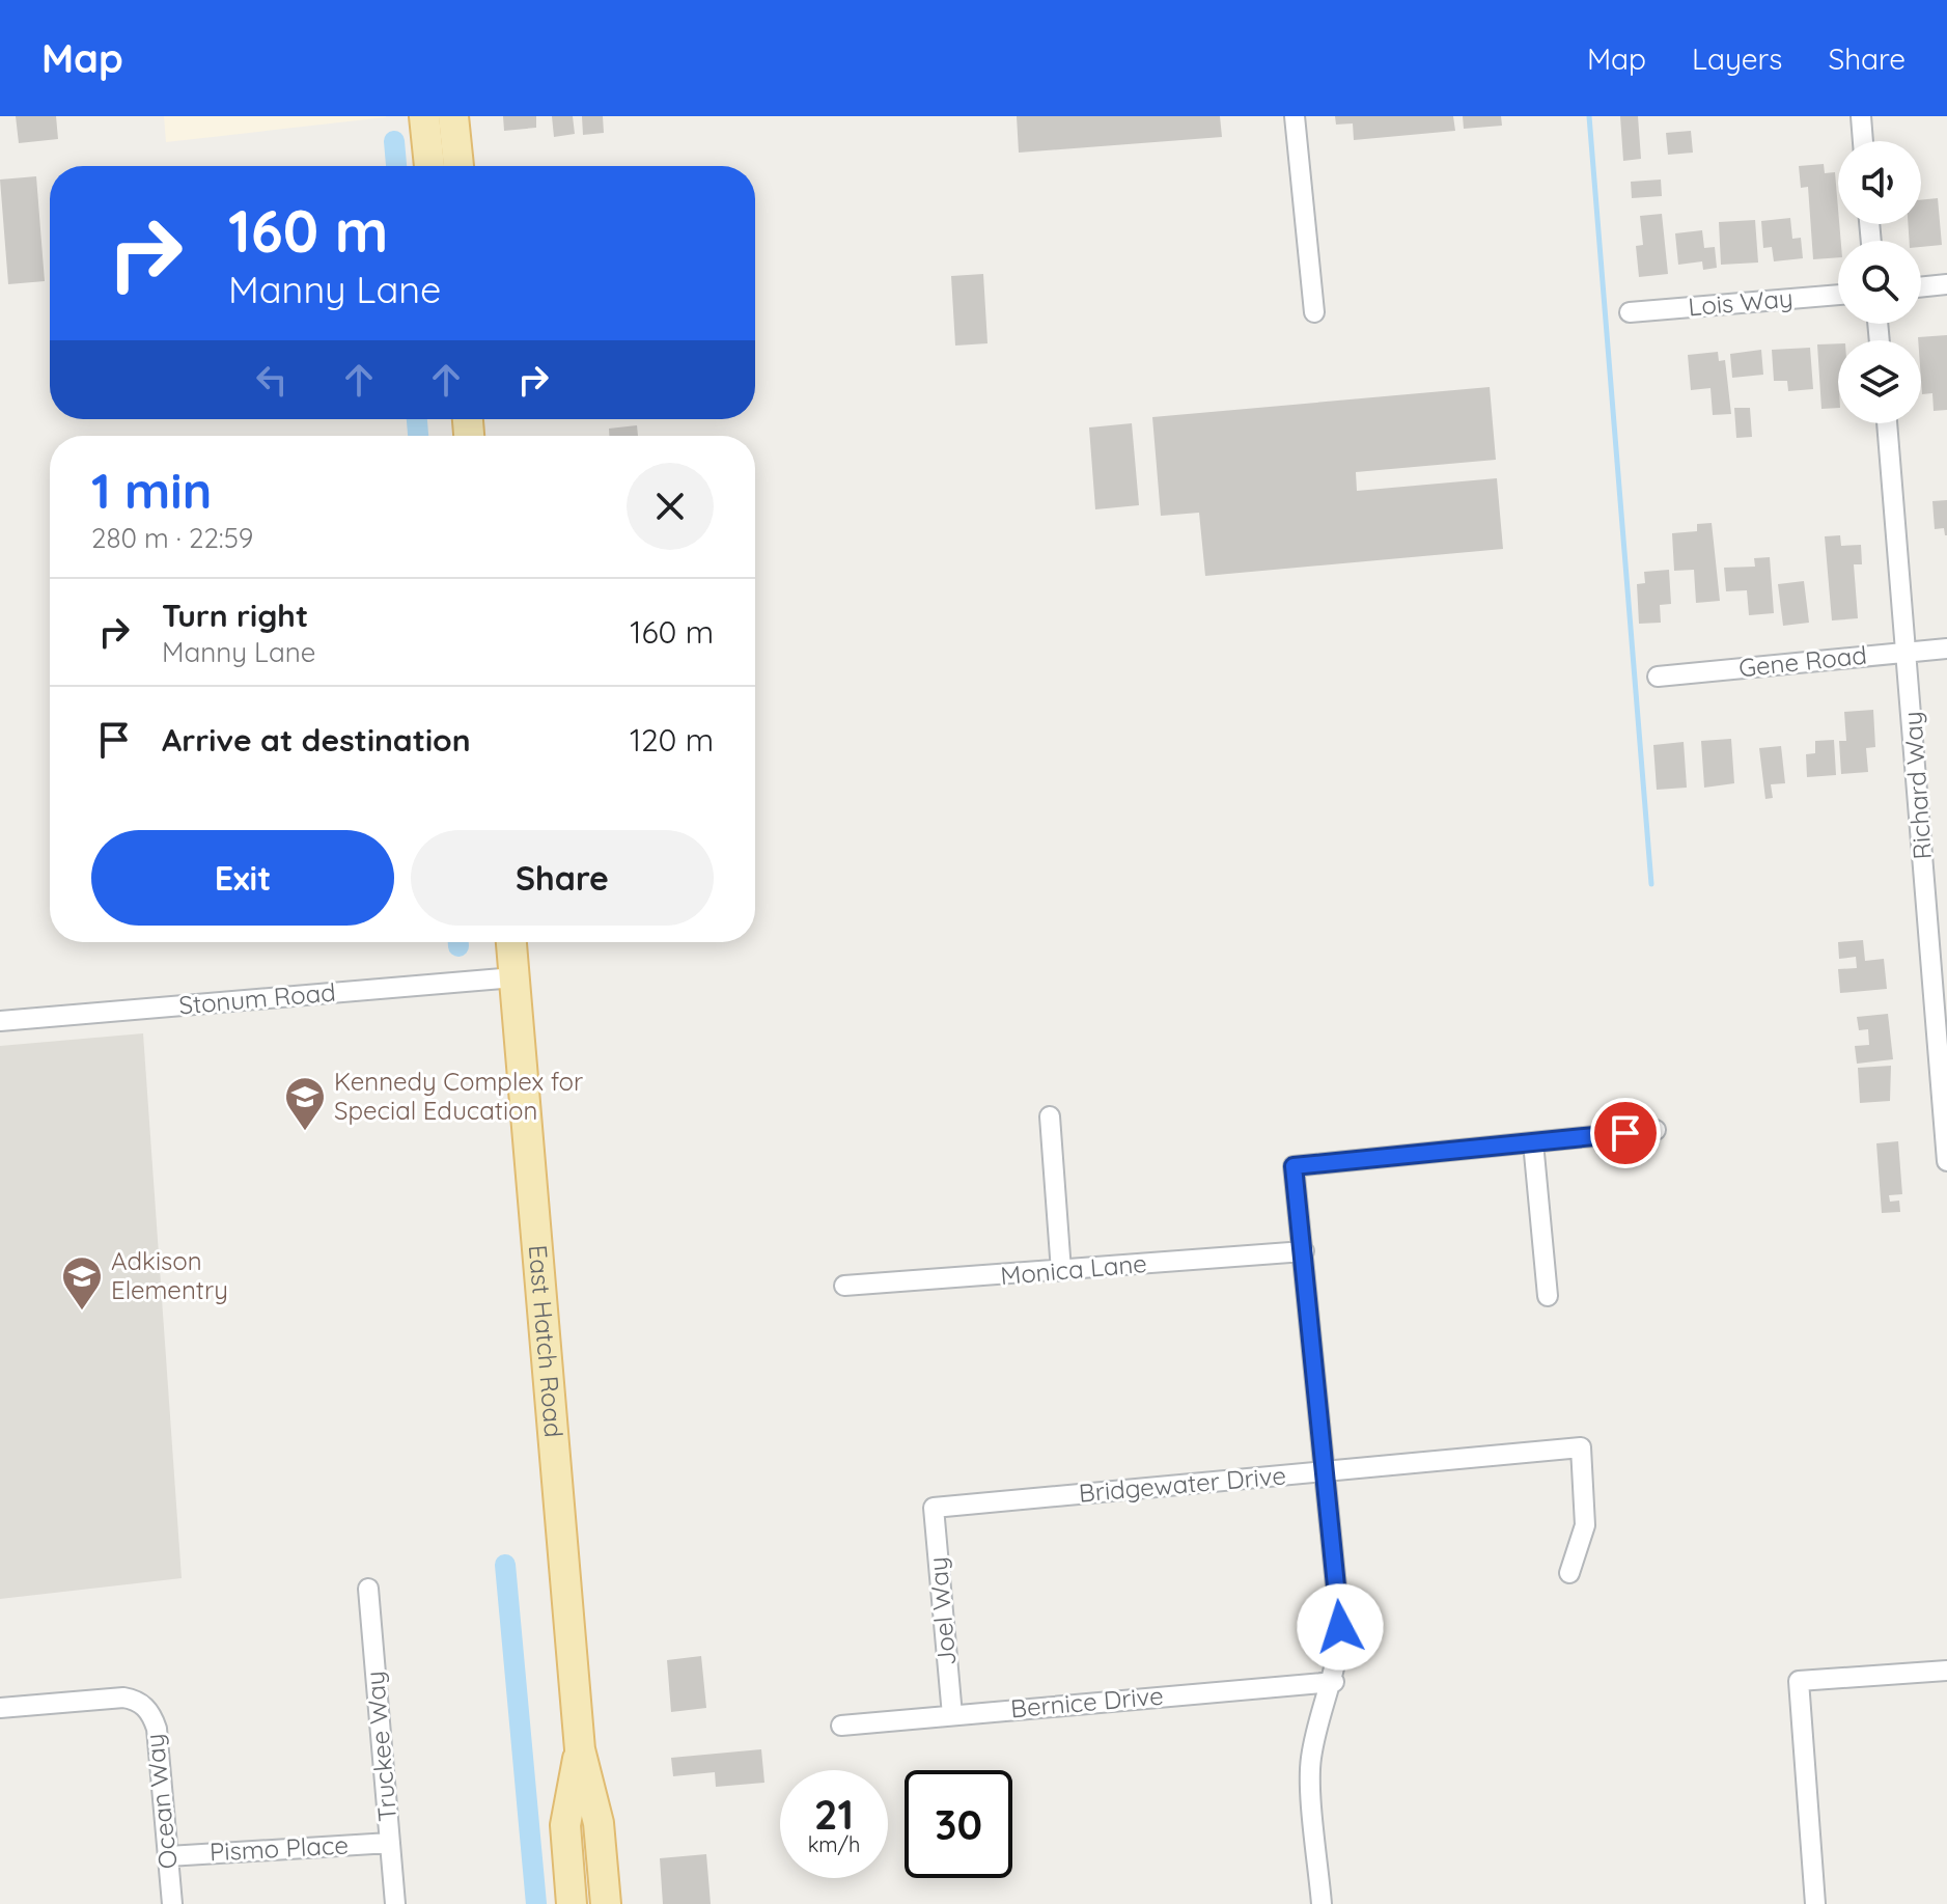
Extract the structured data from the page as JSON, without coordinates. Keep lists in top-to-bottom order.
{
  "streets": {
    "main road": ["East Hatch Road"],
    "street": [
      "Lois Way",
      "Gene Road",
      "Richard Way",
      "Stonum Road",
      "Monica Lane",
      "Bridgewater Drive",
      "Joel Way",
      "Bernice Drive",
      "Truckee Way",
      "Ocean Way",
      "Pismo Place"
    ]
  },
  "crossings": [
    ["Gene Road", "Richard Way"],
    ["Stonum Road", "East Hatch Road"],
    ["Bridgewater Drive", "Joel Way"],
    ["Joel Way", "Bernice Drive"],
    ["Truckee Way", "Pismo Place"],
    ["Ocean Way", "Pismo Place"]
  ],
  "places": {
    "school or university": ["Kennedy Complex for Special Education", "Adkison Elementry"]
  },
  "page": {
    "header": "Map",
    "nav": ["Map", "Layers", "Share"],
    "turn": ["160 m", "Manny Lane"],
    "heading": ["1 min", "280 m · 22:59"],
    "list": [
      {
        "name": "Turn right",
        "note": "Manny Lane",
        "value": "160 m"
      },
      {
        "name": "Arrive at destination",
        "value": "120 m"
      }
    ],
    "buttons": ["Exit", "Share"],
    "speed": "21 km/h",
    "limit": "30"
  }
}
